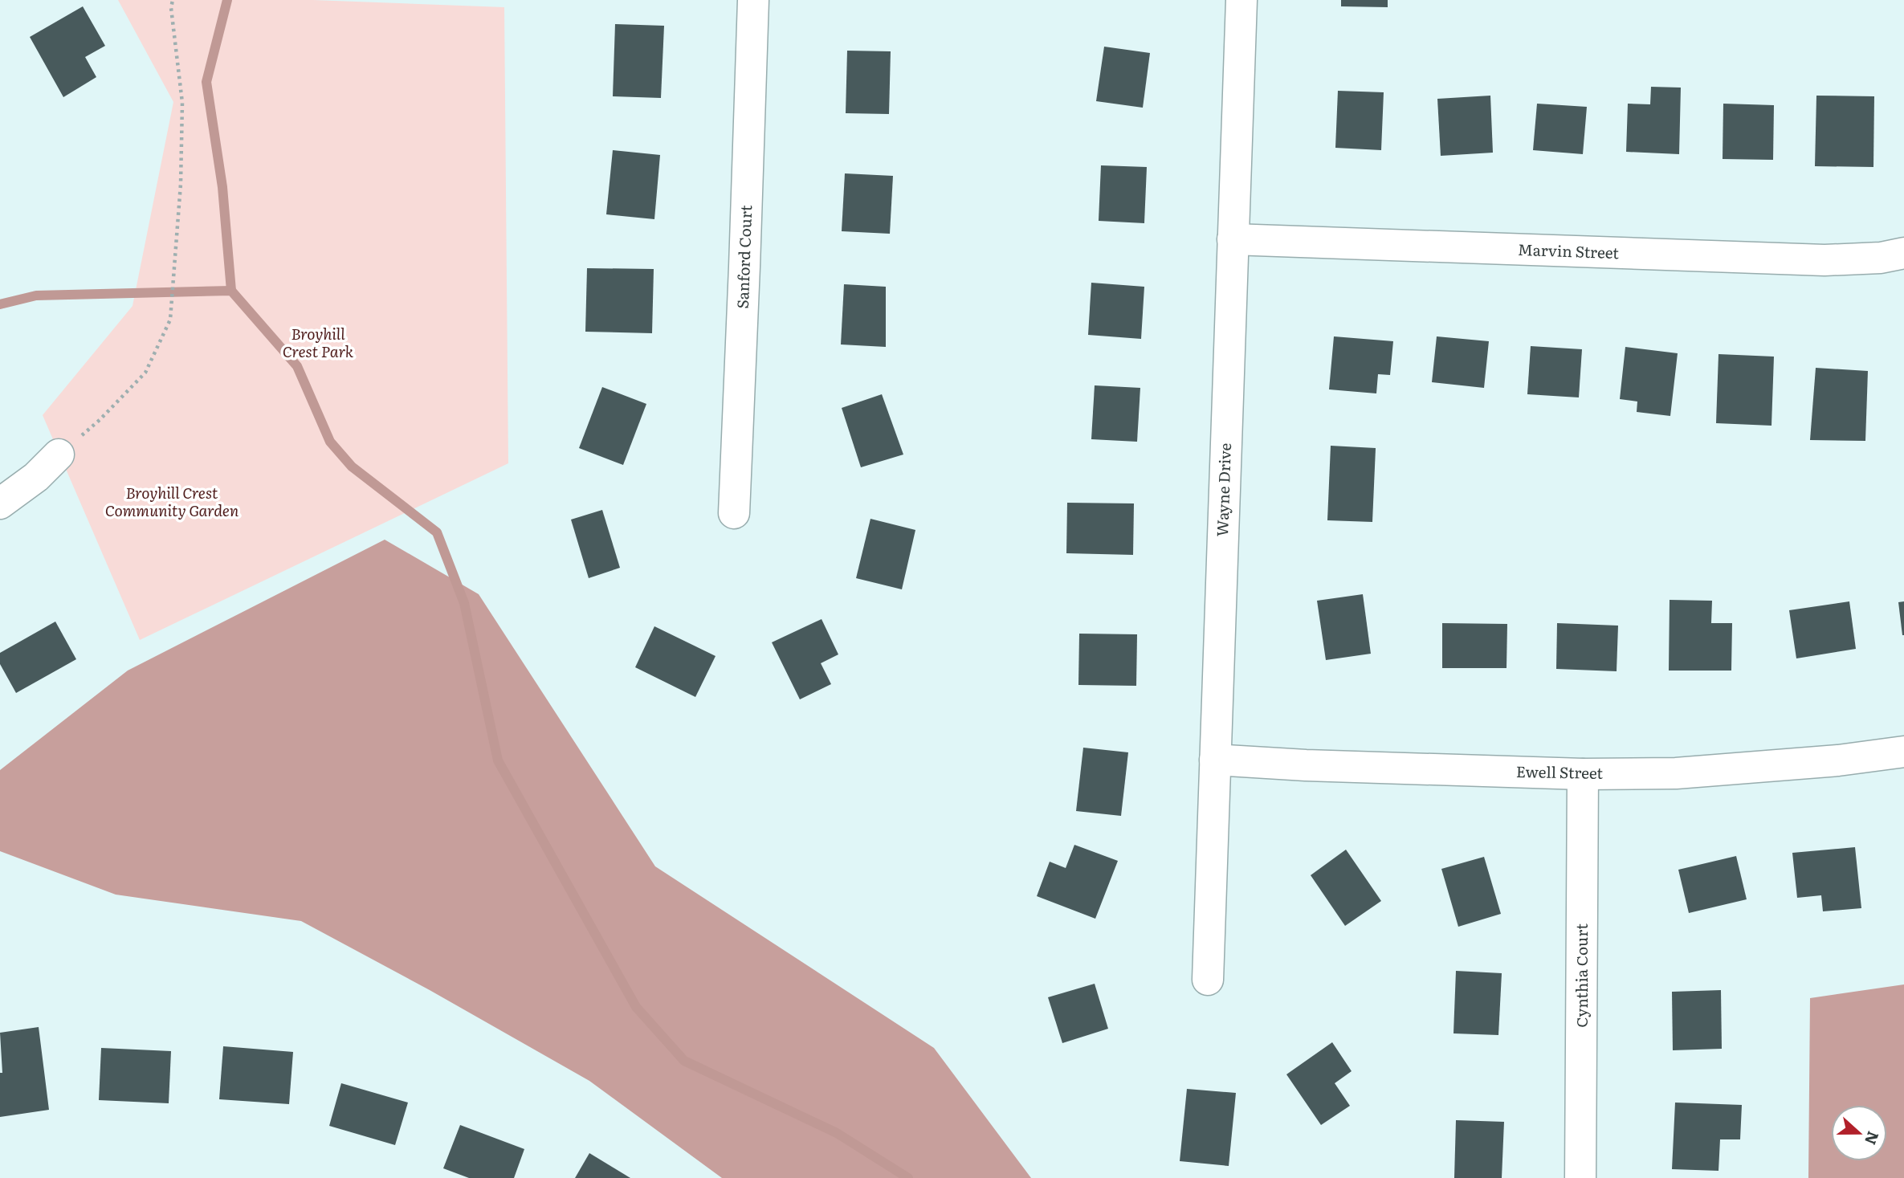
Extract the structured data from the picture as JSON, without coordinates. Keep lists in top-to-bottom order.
{
  "streets": {
    "street": [
      "Marvin Street",
      "Sanford Court",
      "Wayne Drive",
      "Ewell Street",
      "Cynthia Court"
    ]
  },
  "crossings": [
    ["Marvin Street", "Wayne Drive"],
    ["Wayne Drive", "Ewell Street"],
    ["Ewell Street", "Cynthia Court"]
  ],
  "parks": ["Broyhill Crest Park", "Broyhill Crest Community Garden"],
  "north": "right"
}
